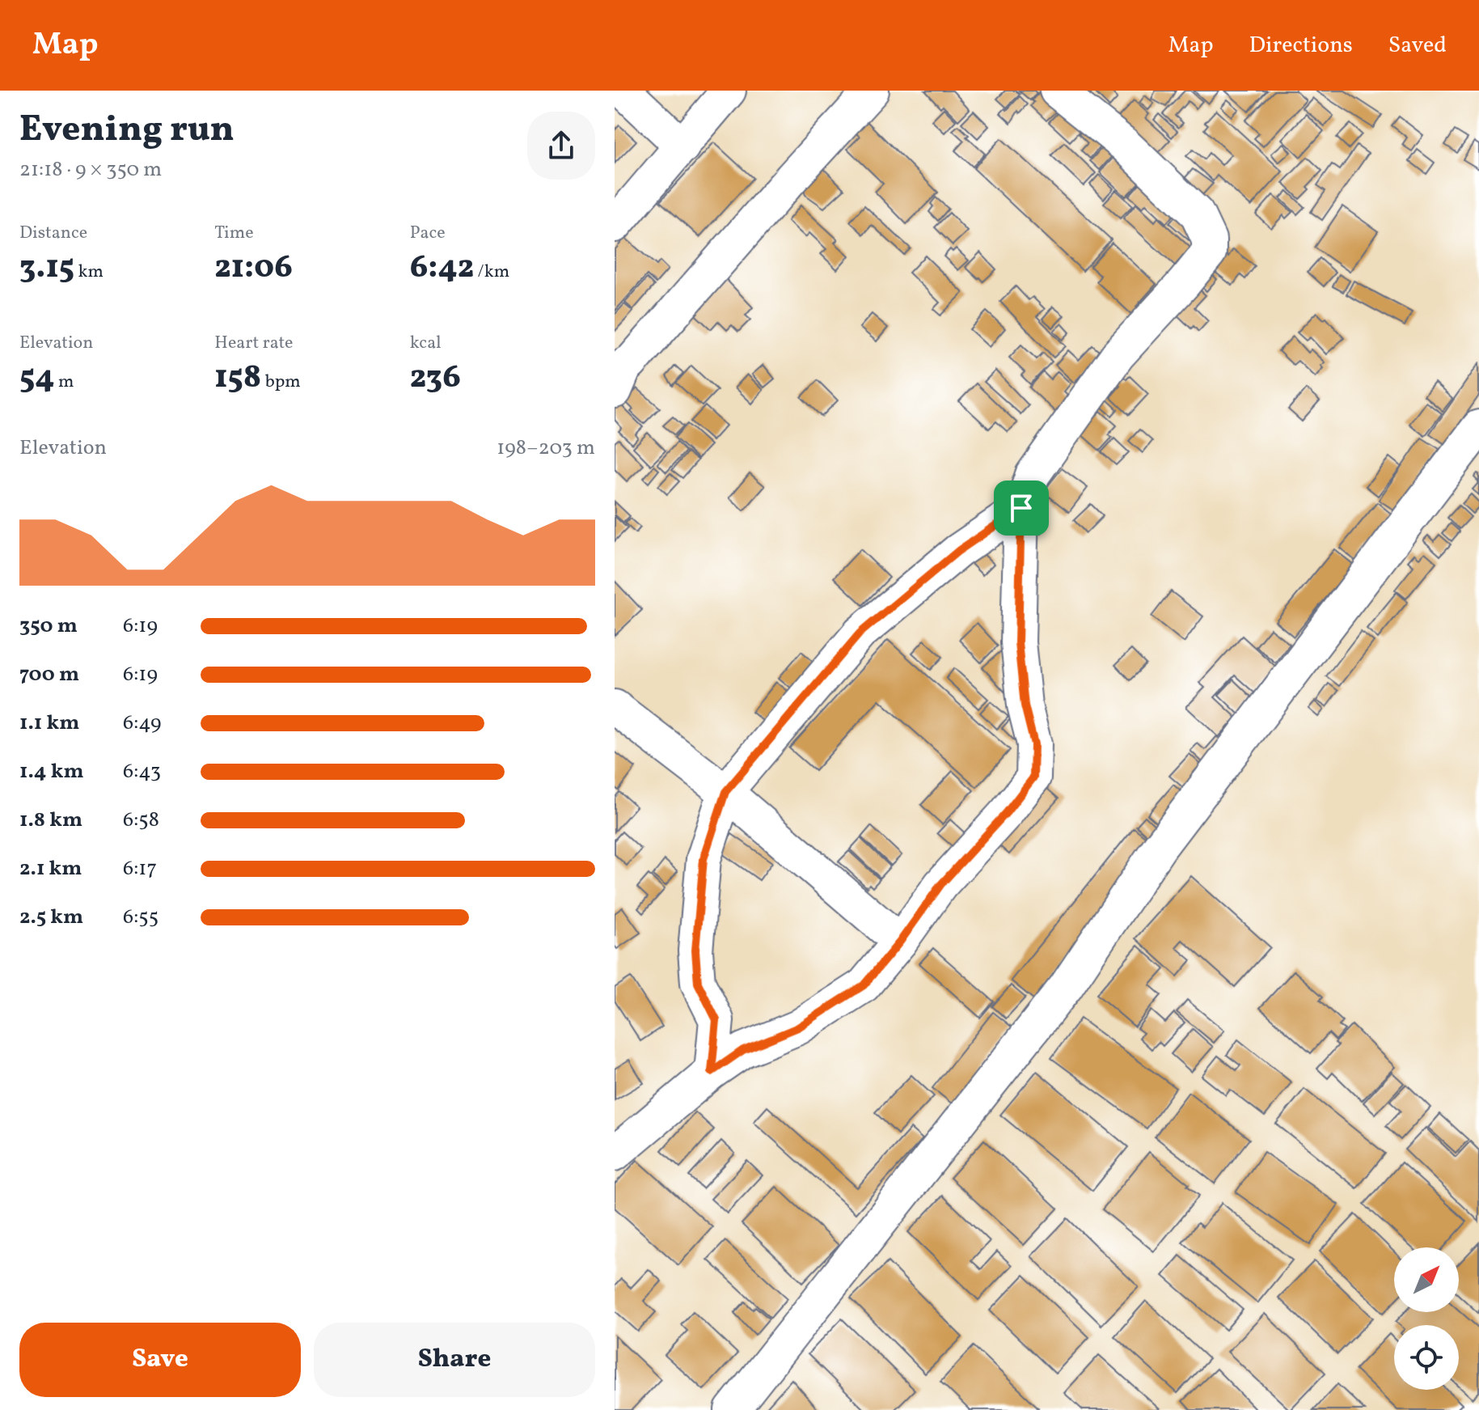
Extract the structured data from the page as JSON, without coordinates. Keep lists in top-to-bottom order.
{
  "north": "top right",
  "page": {
    "header": "Map",
    "nav": ["Map", "Directions", "Saved"],
    "heading": ["Evening run", "21:18 · 9 × 350 m"],
    "stats": [
      ["Distance", "3.15 km"],
      ["Time", "21:06"],
      ["Pace", "6:42 /km"],
      ["Elevation", "54 m"],
      ["Heart rate", "158 bpm"],
      ["kcal", "236"]
    ],
    "chart": ["Elevation", "198–203 m"],
    "list": [
      {
        "name": "350 m",
        "note": "6:19"
      },
      {
        "name": "700 m",
        "note": "6:19"
      },
      {
        "name": "1.1 km",
        "note": "6:49"
      },
      {
        "name": "1.4 km",
        "note": "6:43"
      },
      {
        "name": "1.8 km",
        "note": "6:58"
      },
      {
        "name": "2.1 km",
        "note": "6:17"
      },
      {
        "name": "2.5 km",
        "note": "6:55"
      }
    ],
    "buttons": ["Save", "Share"]
  }
}
